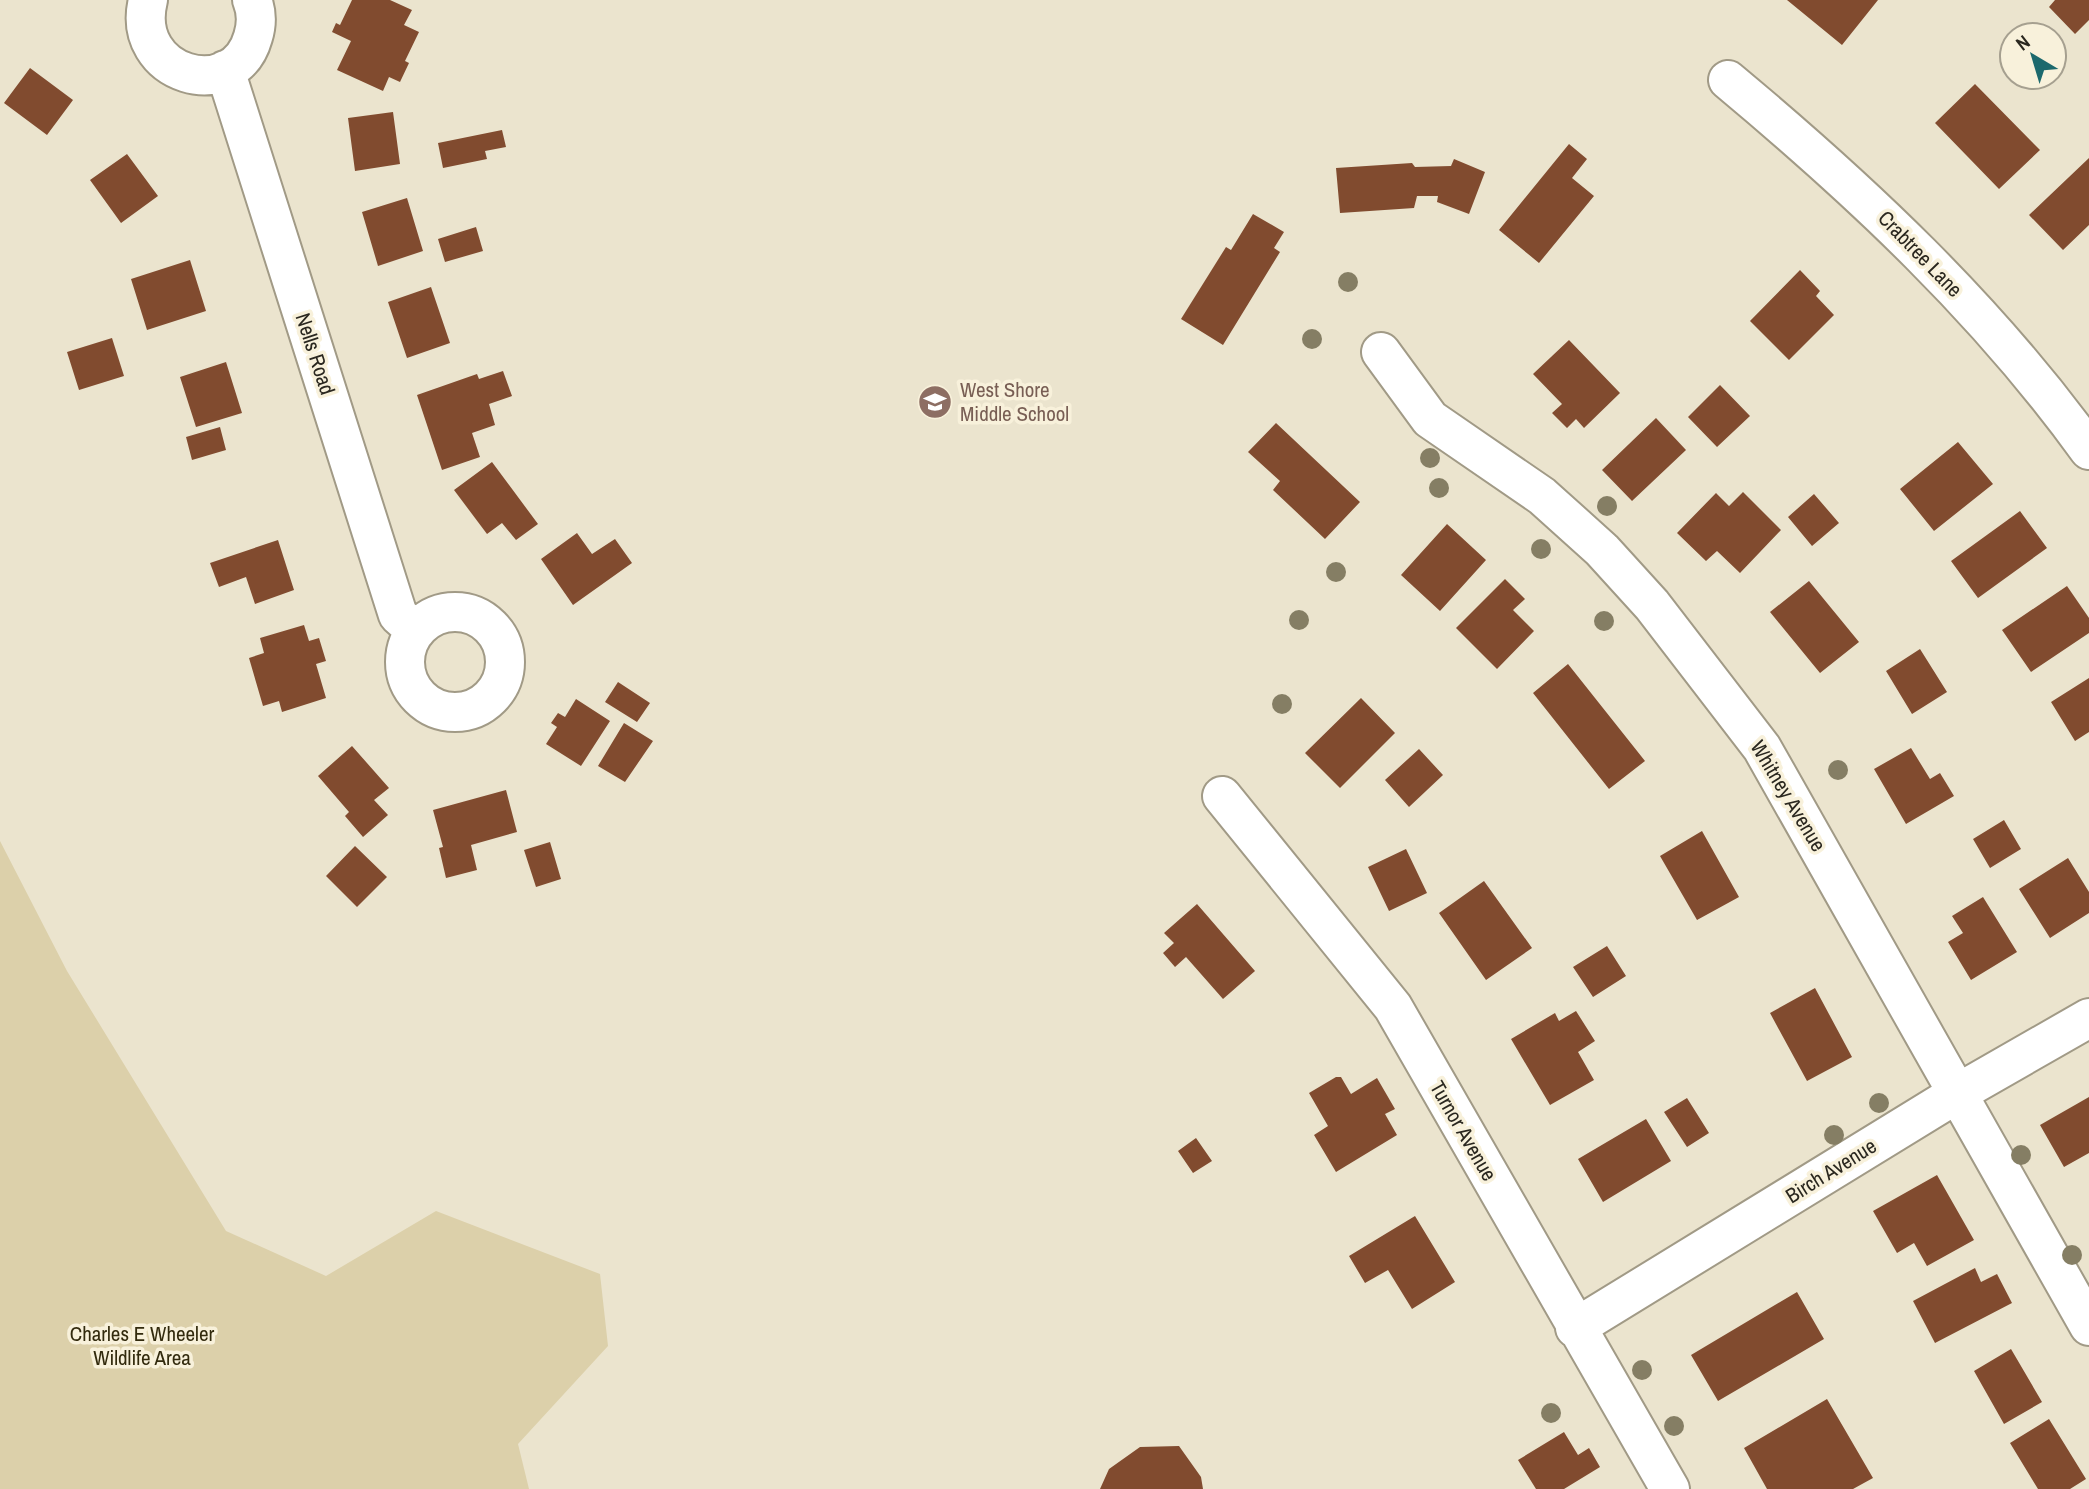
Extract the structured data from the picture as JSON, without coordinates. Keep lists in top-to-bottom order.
{
  "streets": {
    "street": [
      "Crabtree Lane",
      "Nells Road",
      "Whitney Avenue",
      "Turnor Avenue",
      "Birch Avenue"
    ]
  },
  "crossings": [
    ["Whitney Avenue", "Birch Avenue"],
    ["Turnor Avenue", "Birch Avenue"]
  ],
  "parks": ["Charles E Wheeler Wildlife Area"],
  "places": {
    "school or university": ["West Shore Middle School"]
  },
  "north": "top left"
}
